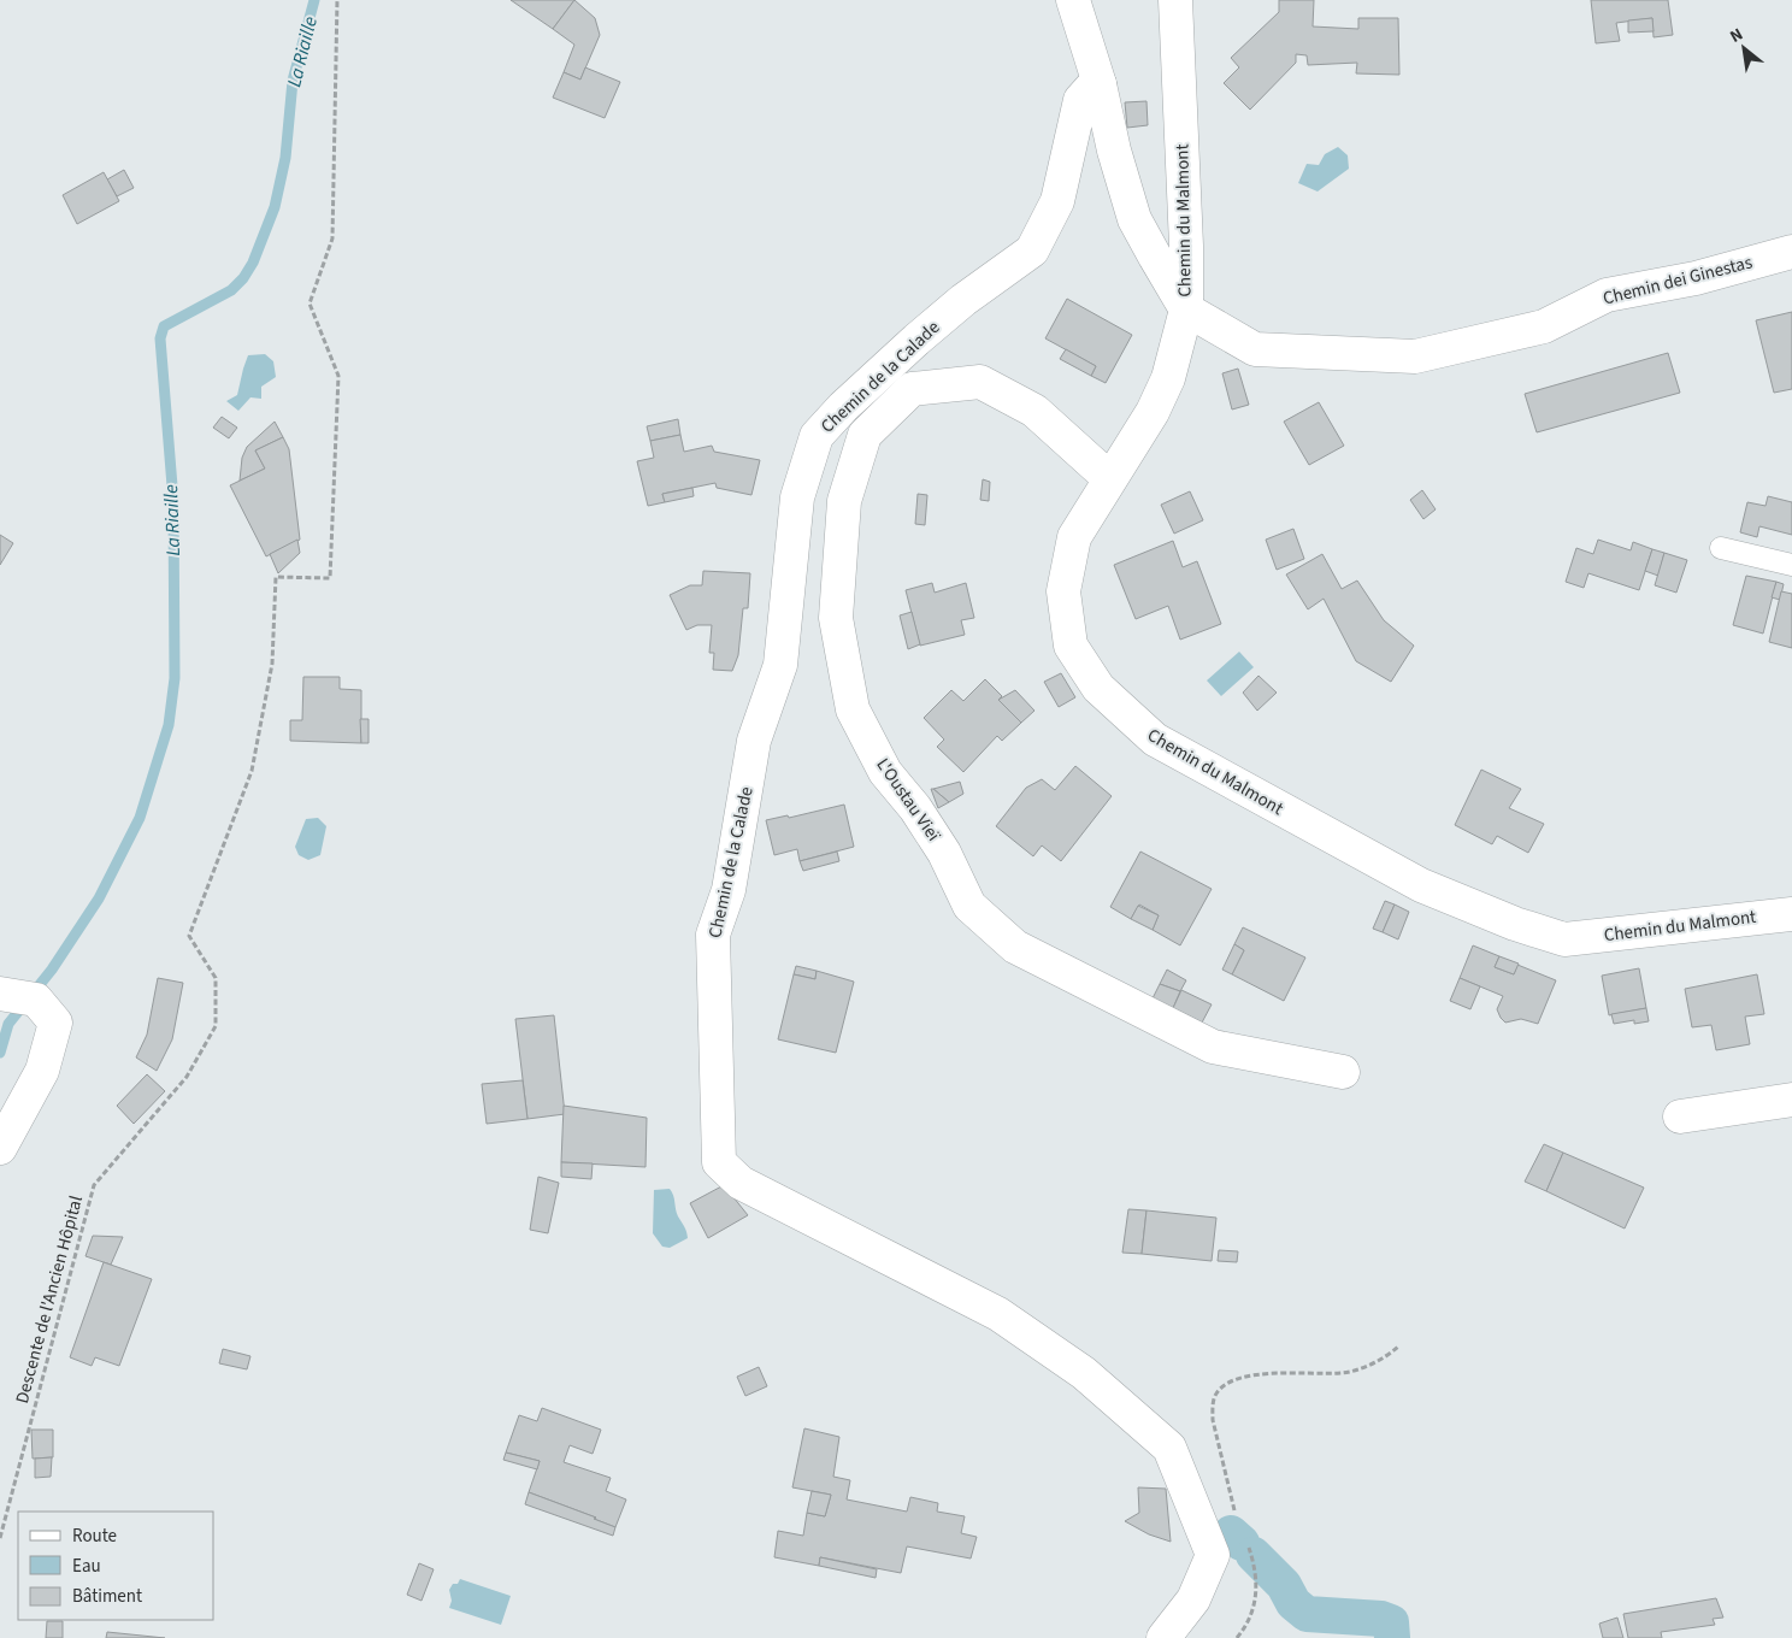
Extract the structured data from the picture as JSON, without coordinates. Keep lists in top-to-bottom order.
{
  "streets": {
    "street": [
      "Chemin du Malmont",
      "Chemin dei Ginestas",
      "Chemin de la Calade",
      "L'Oustau Vieï"
    ],
    "path": ["Descente de l'Ancien Hôpital"]
  },
  "crossings": [
    ["Chemin du Malmont", "Chemin dei Ginestas"],
    ["Chemin du Malmont", "L'Oustau Vieï"]
  ],
  "water": ["La Riaille"],
  "legend": ["Route", "Eau", "Bâtiment"],
  "north": "top left"
}
